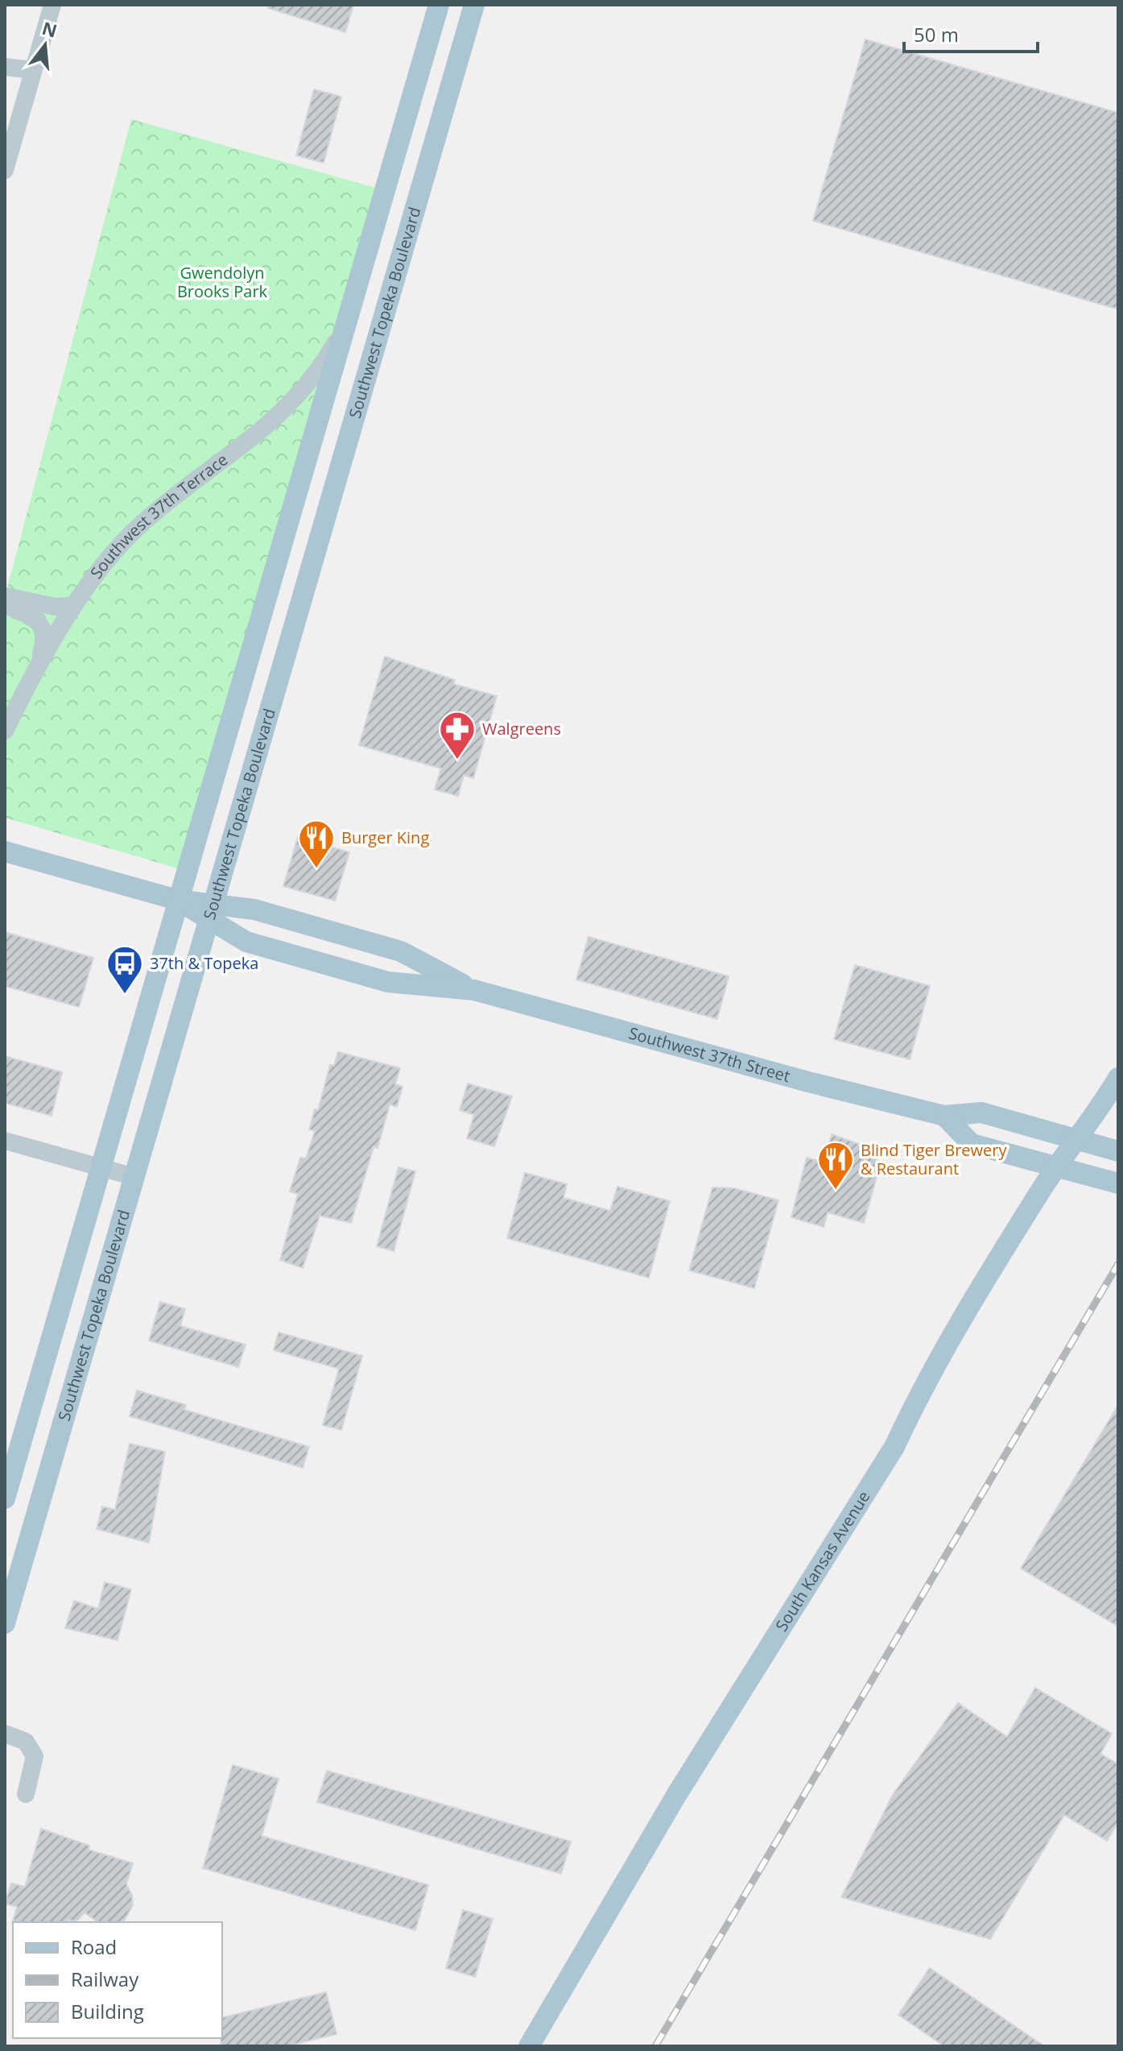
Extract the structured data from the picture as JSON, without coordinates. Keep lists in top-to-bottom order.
{
  "streets": {
    "main road": ["Southwest Topeka Boulevard", "Southwest 37th Street", "South Kansas Avenue"],
    "street": ["Southwest 37th Terrace"]
  },
  "crossings": [
    ["Southwest Topeka Boulevard", "Southwest 37th Terrace"],
    ["Southwest Topeka Boulevard", "Southwest 37th Street"],
    ["Southwest 37th Street", "South Kansas Avenue"]
  ],
  "parks": ["Gwendolyn Brooks Park"],
  "places": {
    "pharmacy": ["Walgreens"],
    "restaurant": ["Burger King", "Blind Tiger Brewery & Restaurant"],
    "bus stop": ["37th & Topeka"]
  },
  "legend": ["Road", "Railway", "Building"],
  "scale_bar": "50 m",
  "north": "top"
}
